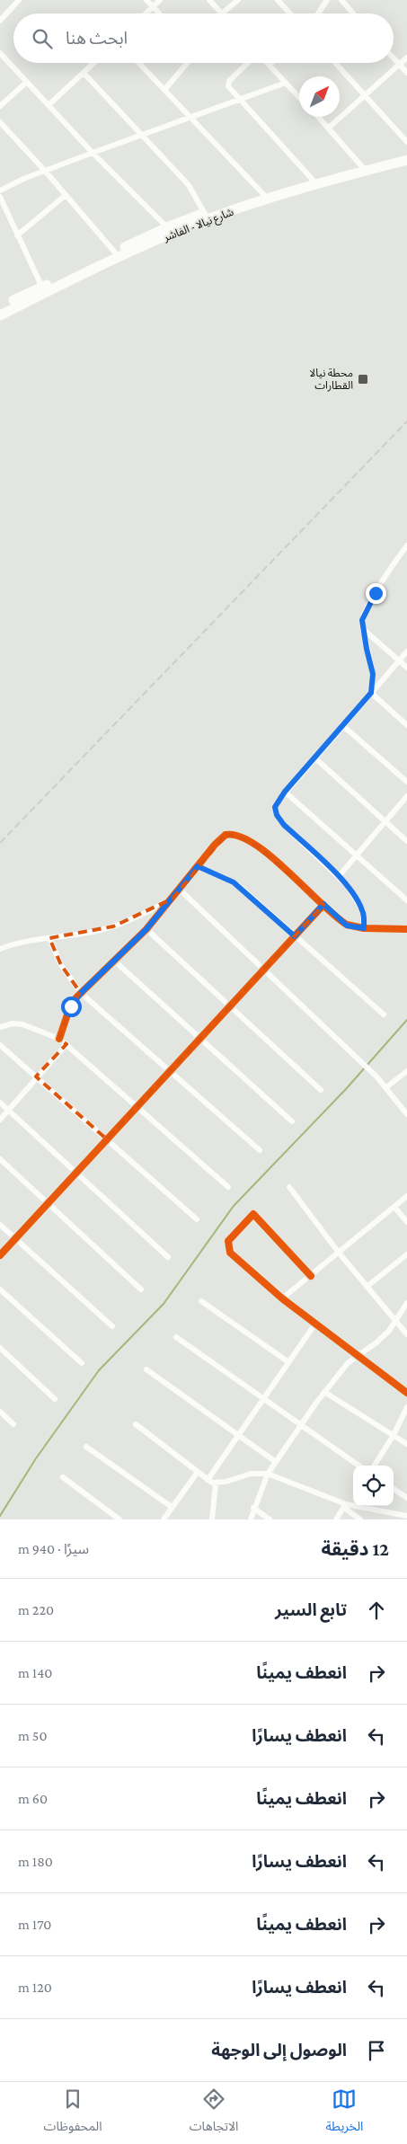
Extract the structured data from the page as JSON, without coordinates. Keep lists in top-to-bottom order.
{
  "streets": {
    "highway": ["شارع نيالا - الفاشر"]
  },
  "places": {
    "transit": ["محطة نيالا القطارات"]
  },
  "north": "top right",
  "page": {
    "search": "ابحث هنا",
    "heading": ["12 دقيقة", "سيرًا · 940 m"],
    "list": [
      ["تابع السير", "220 m"],
      ["انعطف يمينًا", "140 m"],
      ["انعطف يسارًا", "50 m"],
      ["انعطف يمينًا", "60 m"],
      ["انعطف يسارًا", "180 m"],
      ["انعطف يمينًا", "170 m"],
      ["انعطف يسارًا", "120 m"],
      "الوصول إلى الوجهة"
    ],
    "nav": ["الخريطة", "الاتجاهات", "المحفوظات"]
  }
}
